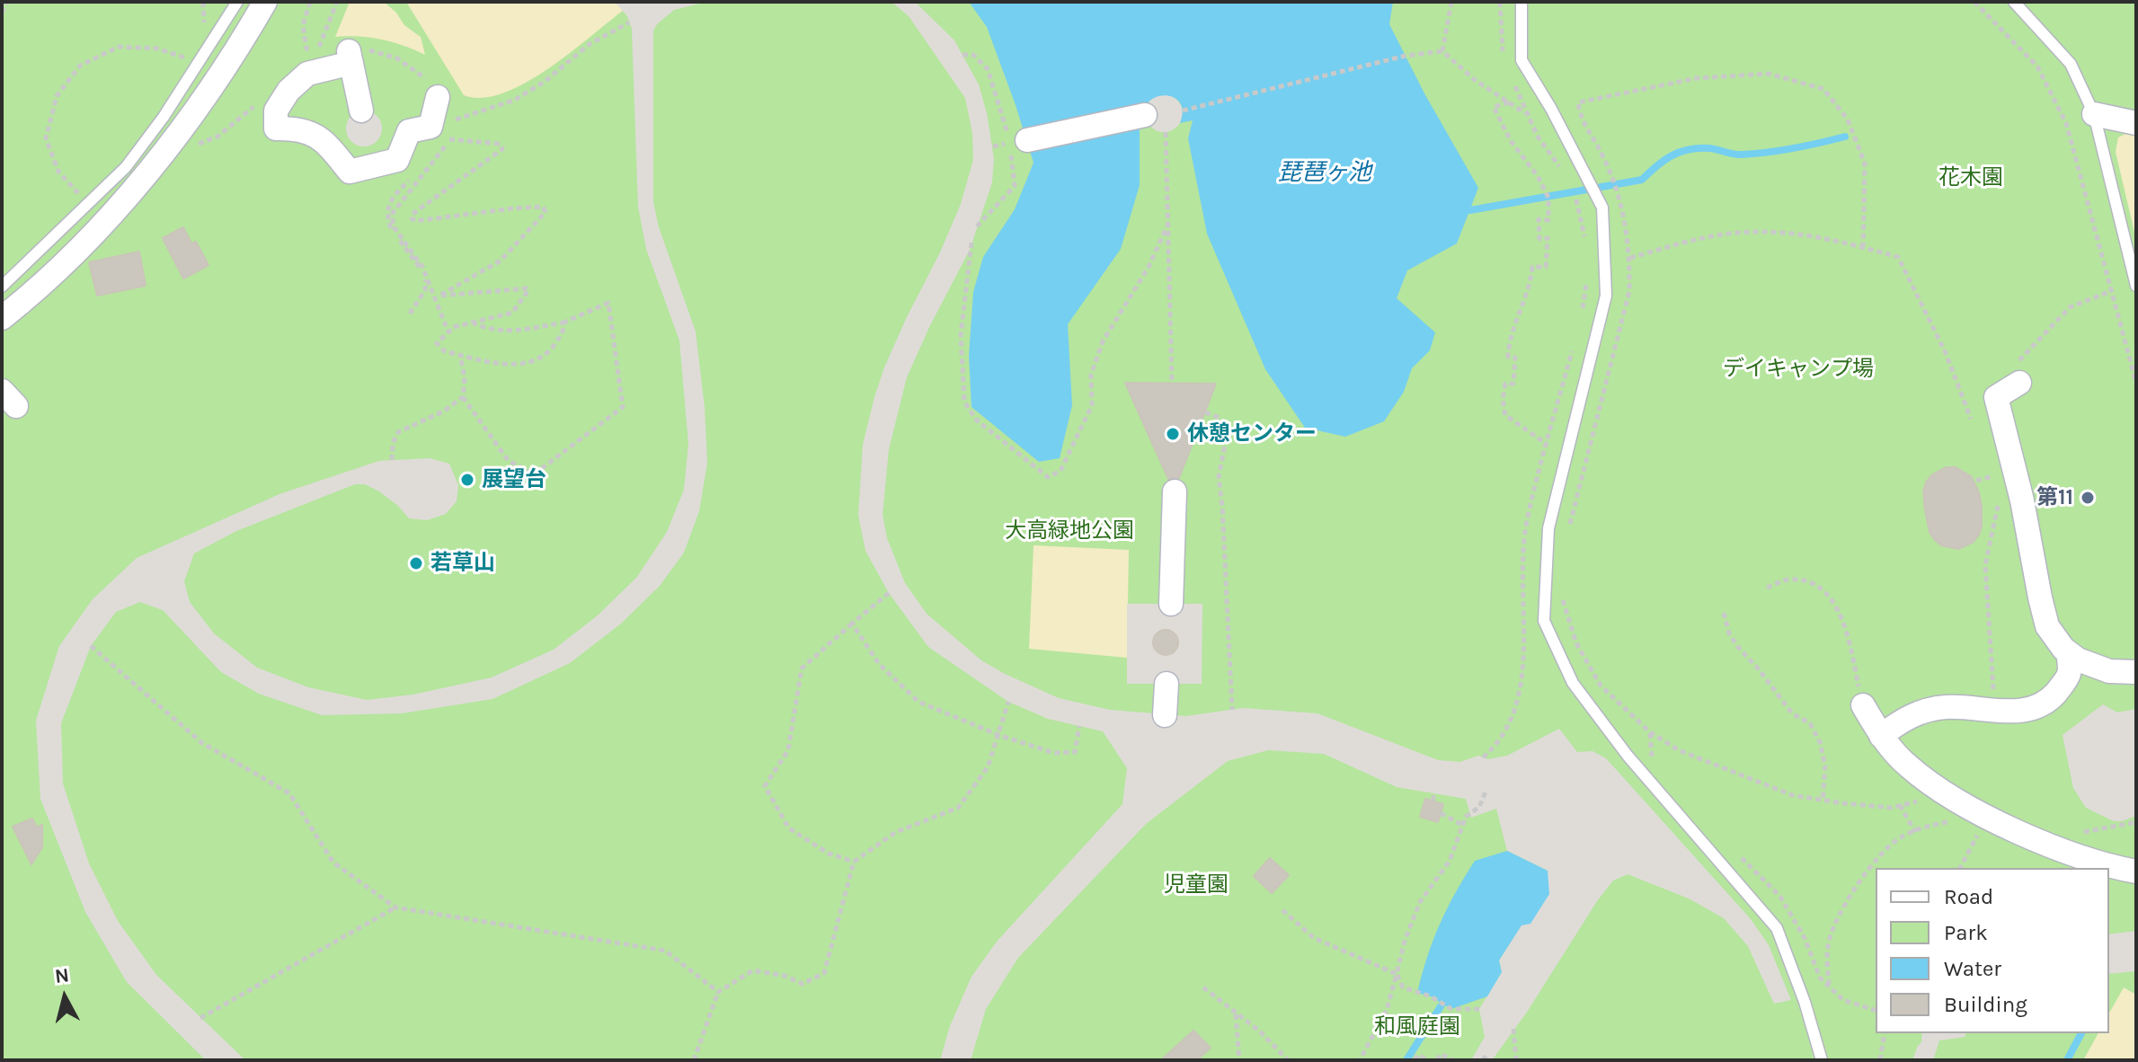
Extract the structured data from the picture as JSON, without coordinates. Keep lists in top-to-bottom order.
{
  "water": ["琵琶ヶ池"],
  "parks": [
    "花木園",
    "デイキャンプ場",
    "大高緑地公園",
    "児童園",
    "和風庭園"
  ],
  "places": [
    "休憩センター",
    "展望台",
    "第11",
    "若草山"
  ],
  "legend": [
    "Road",
    "Park",
    "Water",
    "Building"
  ],
  "north": "top"
}
